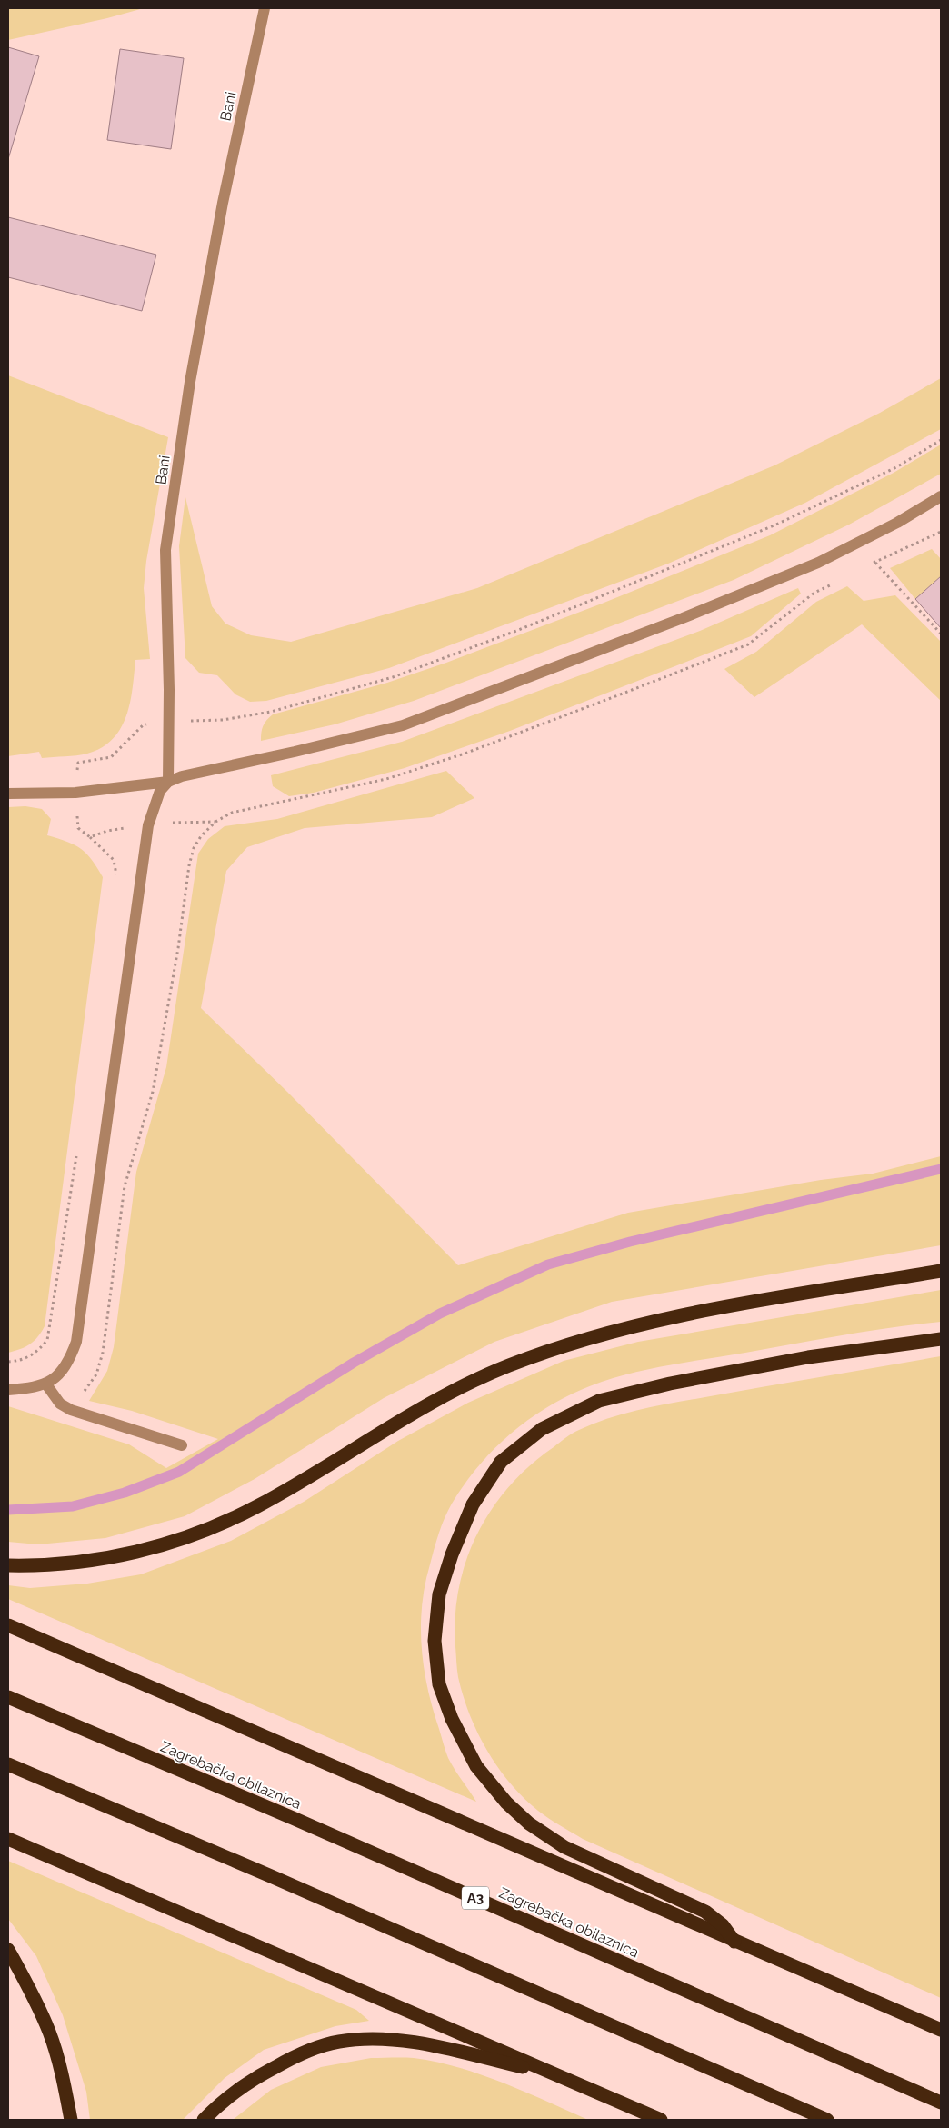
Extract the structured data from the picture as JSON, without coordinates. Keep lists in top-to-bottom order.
{
  "streets": {
    "highway": ["Zagrebačka obilaznica", "A3"],
    "street": ["Bani"]
  }
}
